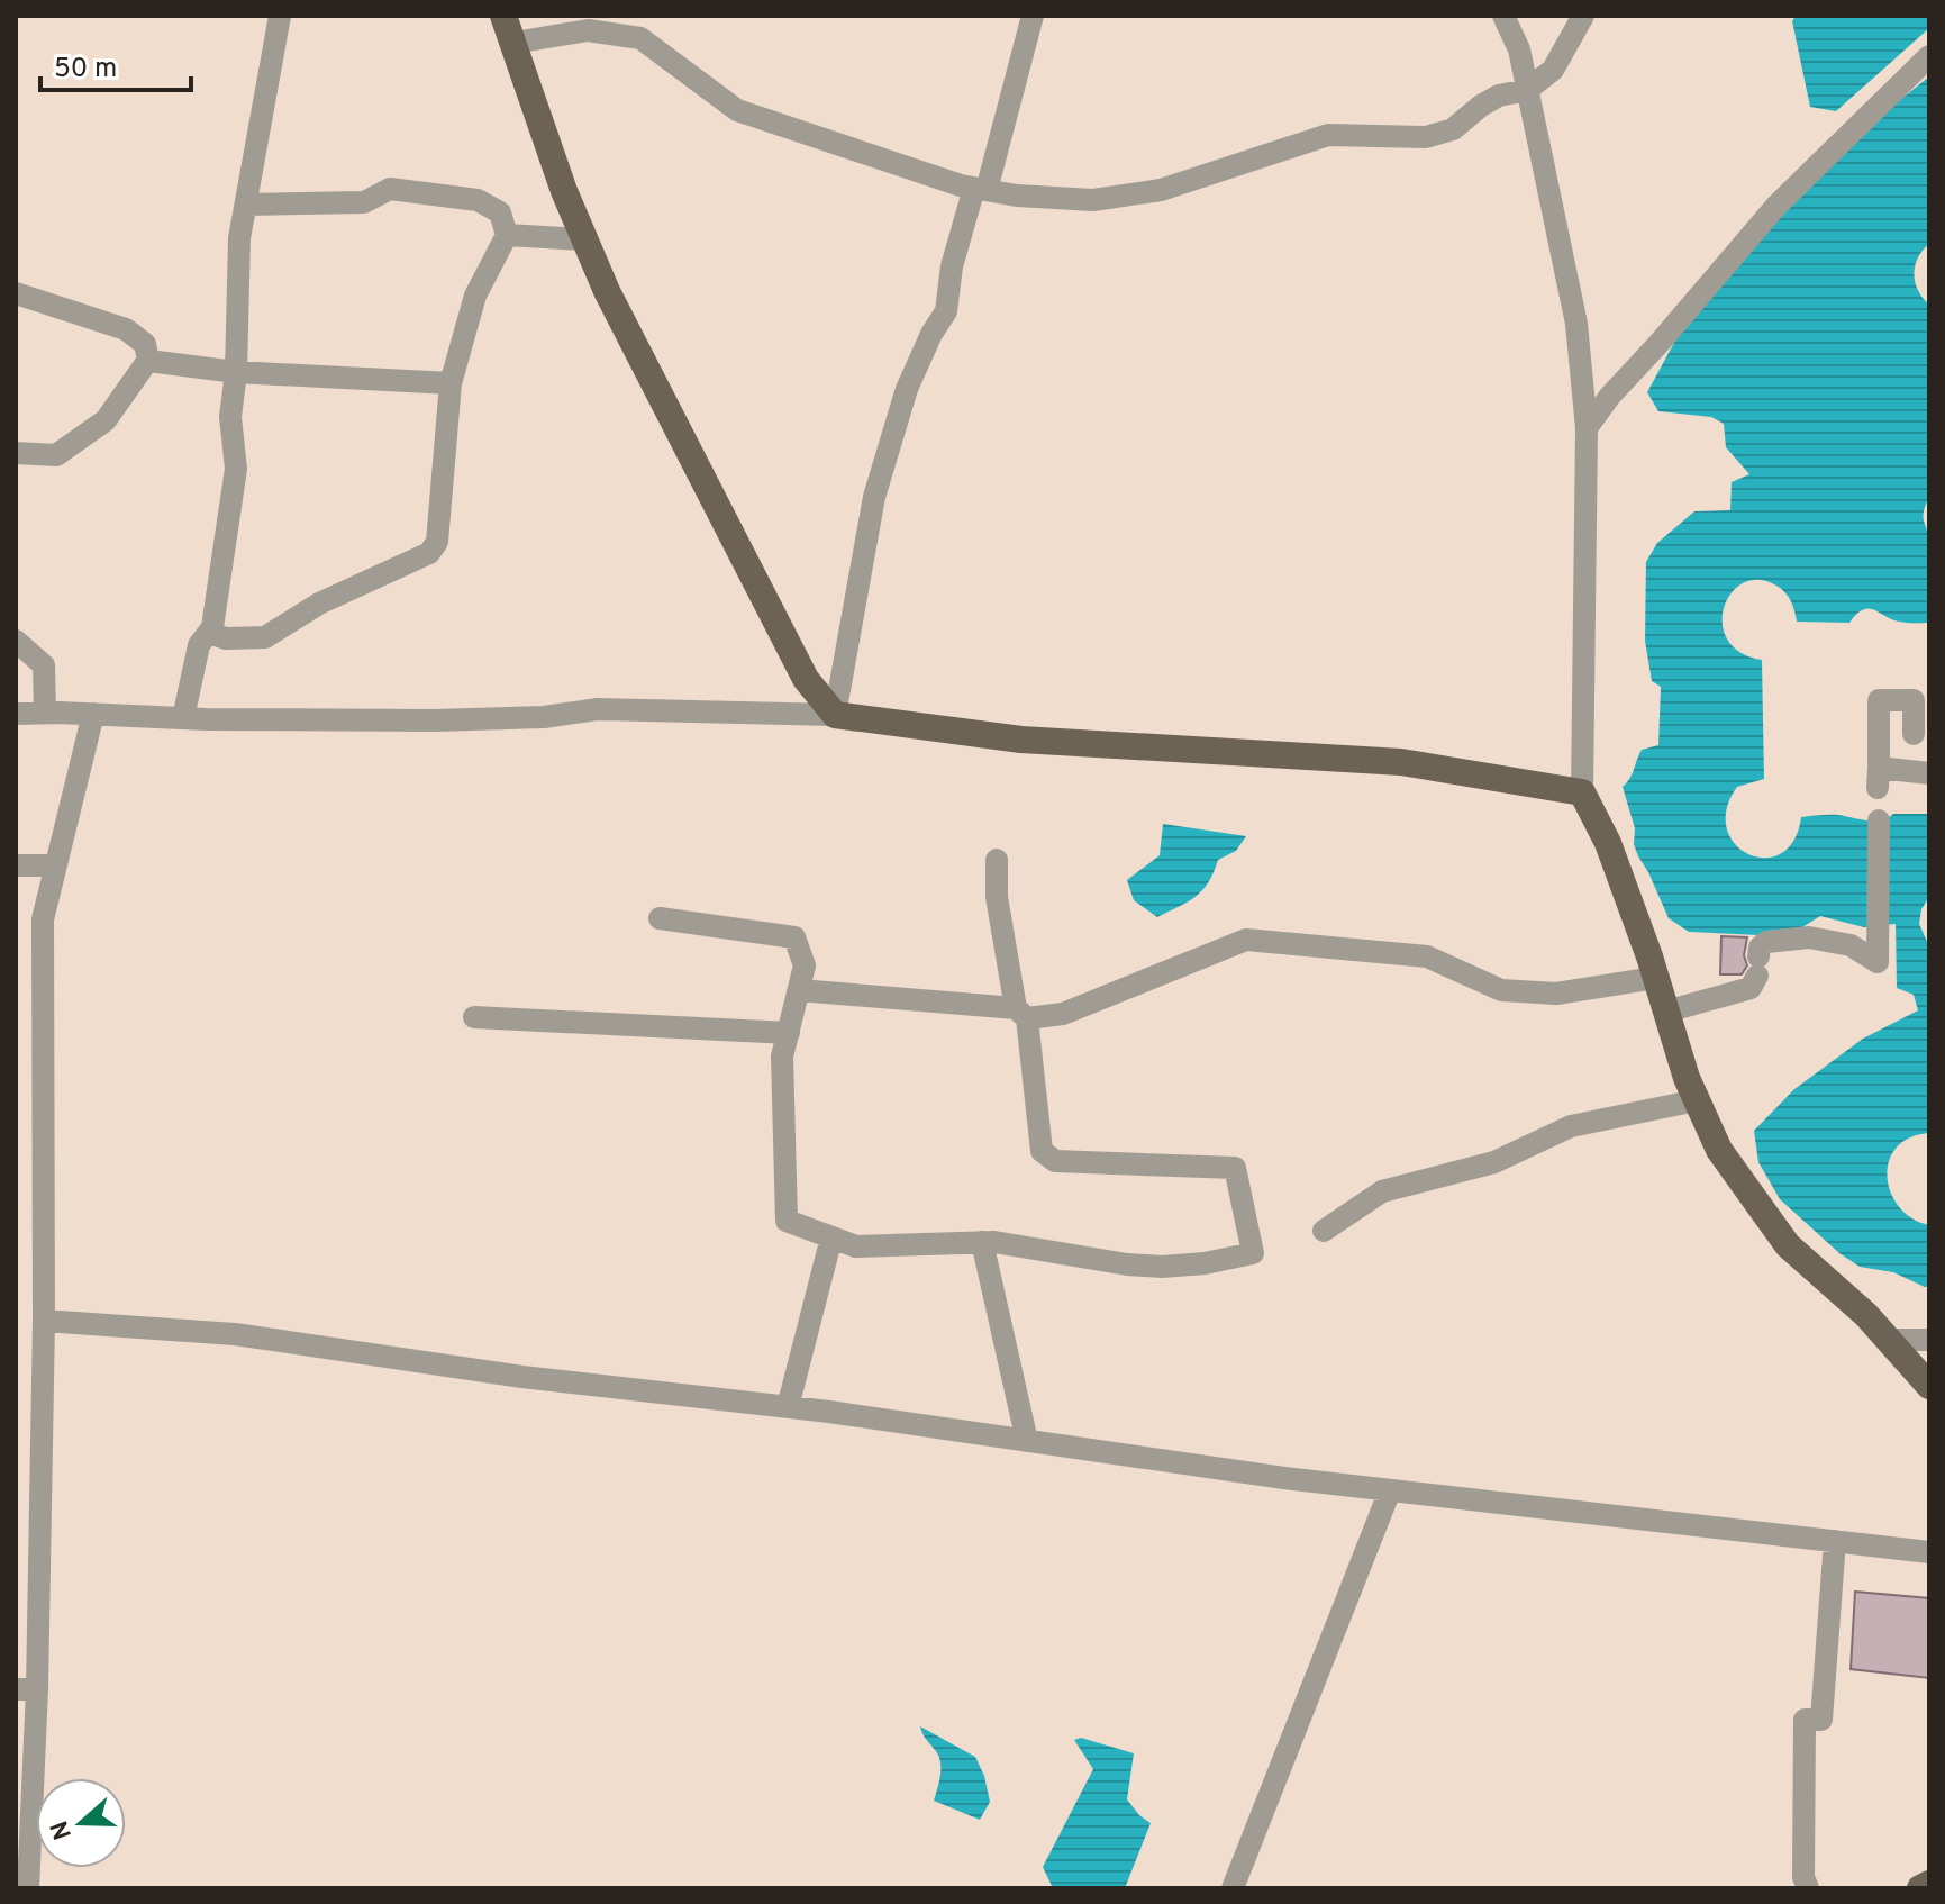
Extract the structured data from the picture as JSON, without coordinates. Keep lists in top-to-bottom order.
{
  "scale_bar": "50 m",
  "north": "left"
}
